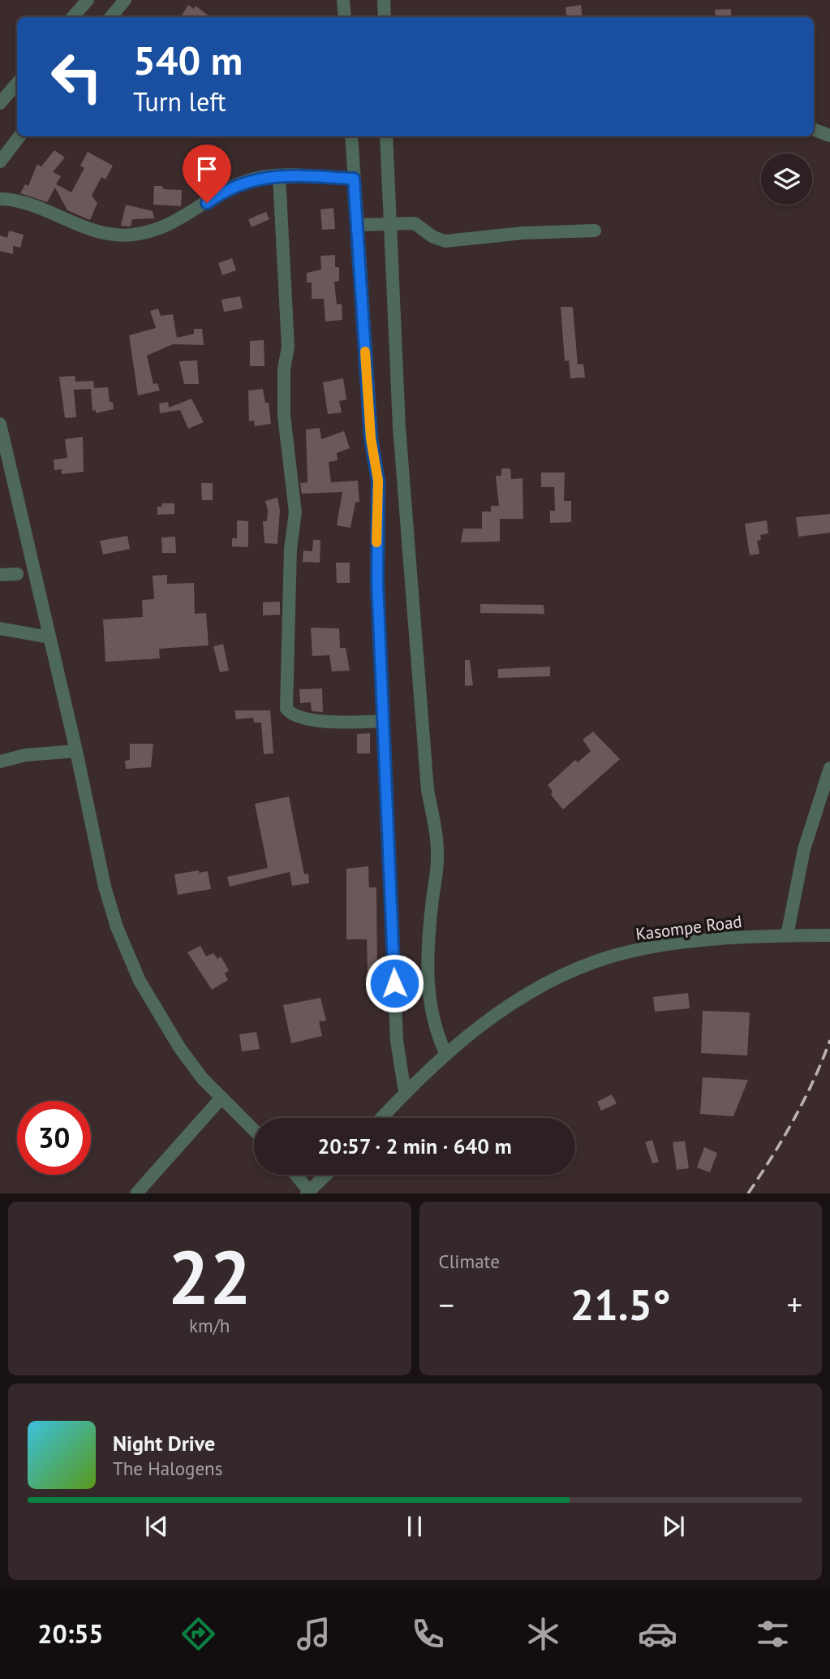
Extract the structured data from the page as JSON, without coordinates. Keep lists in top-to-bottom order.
{
  "streets": {
    "street": ["Kasompe Road"]
  },
  "page": {
    "turn": ["540 m", "Turn left"],
    "limit": "30",
    "trip": "20:57 · 2 min · 640 m",
    "tile": [
      ["22", "km/h"],
      "Climate"
    ],
    "heat": ["−", "21.5°", "+"],
    "song": ["Night Drive", "The Halogens"],
    "tabs": "20:55"
  }
}
